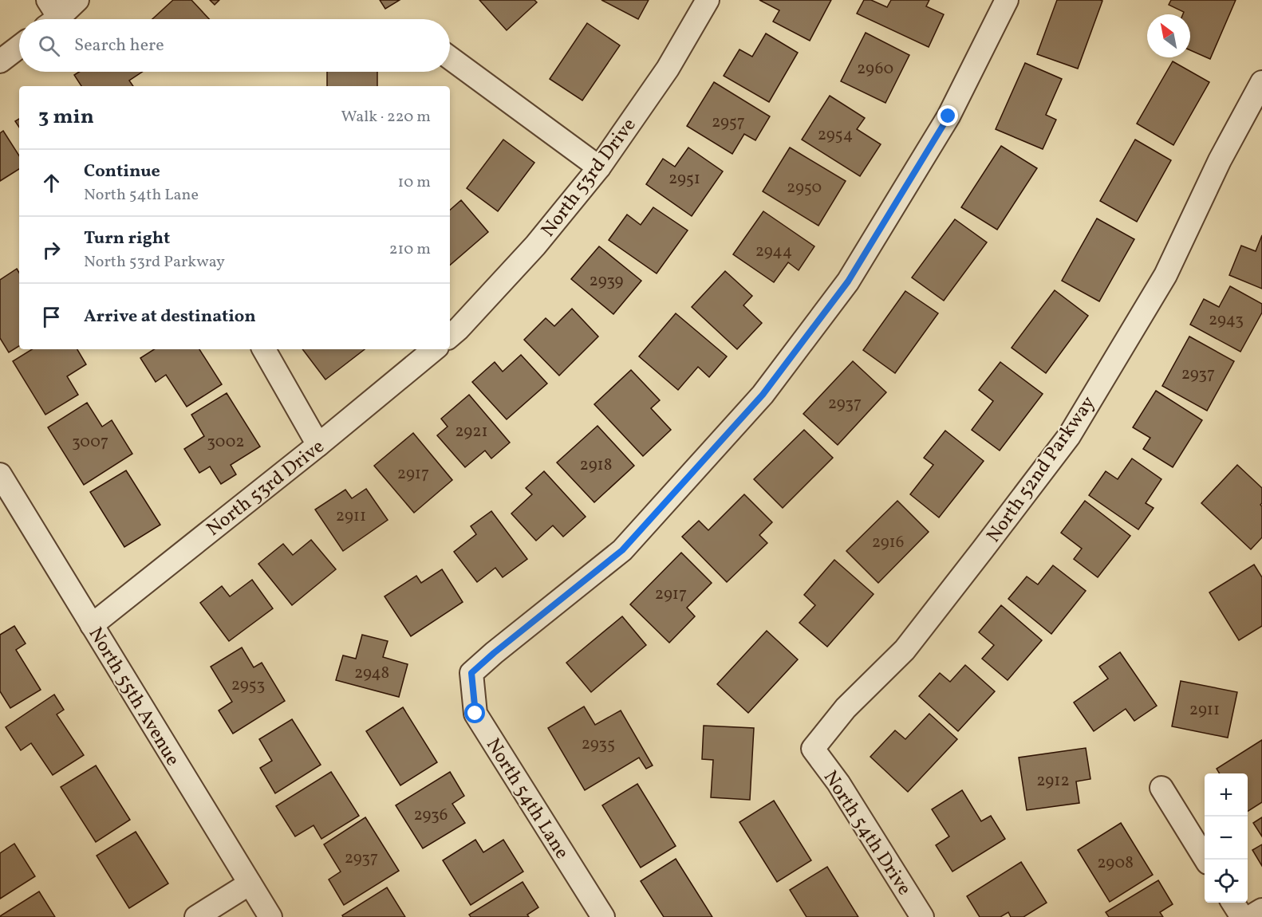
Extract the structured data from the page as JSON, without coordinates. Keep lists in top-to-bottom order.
{
  "streets": {
    "street": [
      "North 53rd Drive",
      "North 52nd Parkway",
      "North 55th Avenue",
      "North 54th Lane",
      "North 54th Drive"
    ]
  },
  "crossings": [
    ["North 53rd Drive", "North 55th Avenue"],
    ["North 52nd Parkway", "North 54th Drive"]
  ],
  "house_numbers": [
    "2960",
    "2957",
    "2954",
    "2951",
    "2950",
    "2944",
    "2939",
    "2943",
    "2937",
    "2937",
    "2921",
    "3007",
    "3002",
    "2918",
    "2917",
    "2911",
    "2916",
    "2917",
    "2948",
    "2953",
    "2911",
    "2935",
    "2912",
    "2936",
    "2937",
    "2908"
  ],
  "north": "top left",
  "page": {
    "search": "Search here",
    "heading": ["3 min", "Walk · 220 m"],
    "list": [
      ["Continue", "North 54th Lane", "10 m"],
      ["Turn right", "North 53rd Parkway", "210 m"],
      "Arrive at destination"
    ],
    "map_buttons": ["+", "−"]
  }
}
